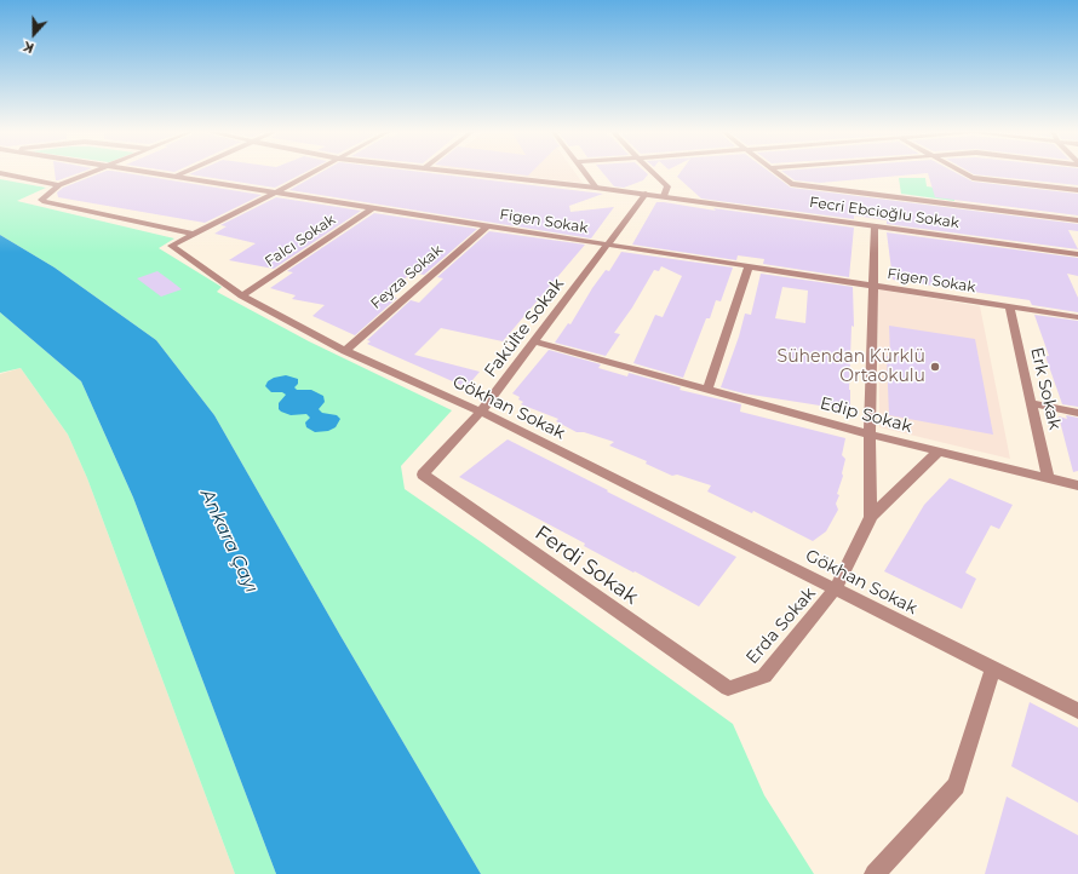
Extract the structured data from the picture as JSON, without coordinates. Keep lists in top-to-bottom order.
{
  "streets": {
    "street": [
      "Fecri Ebcioğlu Sokak",
      "Figen Sokak",
      "Falcı Sokak",
      "Feyza Sokak",
      "Fakülte Sokak",
      "Erk Sokak",
      "Gökhan Sokak",
      "Edip Sokak",
      "Ferdi Sokak",
      "Erda Sokak"
    ]
  },
  "crossings": [
    ["Fecri Ebcioğlu Sokak", "Fakülte Sokak"],
    ["Fecri Ebcioğlu Sokak", "Erda Sokak"],
    ["Figen Sokak", "Falcı Sokak"],
    ["Figen Sokak", "Feyza Sokak"],
    ["Figen Sokak", "Fakülte Sokak"],
    ["Figen Sokak", "Erk Sokak"],
    ["Figen Sokak", "Erda Sokak"],
    ["Falcı Sokak", "Gökhan Sokak"],
    ["Feyza Sokak", "Gökhan Sokak"],
    ["Fakülte Sokak", "Gökhan Sokak"],
    ["Fakülte Sokak", "Edip Sokak"],
    ["Fakülte Sokak", "Ferdi Sokak"],
    ["Erk Sokak", "Edip Sokak"],
    ["Gökhan Sokak", "Erda Sokak"],
    ["Edip Sokak", "Erda Sokak"],
    ["Ferdi Sokak", "Erda Sokak"]
  ],
  "water": ["Ankara Çayı"],
  "places": ["Sühendan Kürklü Ortaokulu"],
  "north": "bottom"
}
